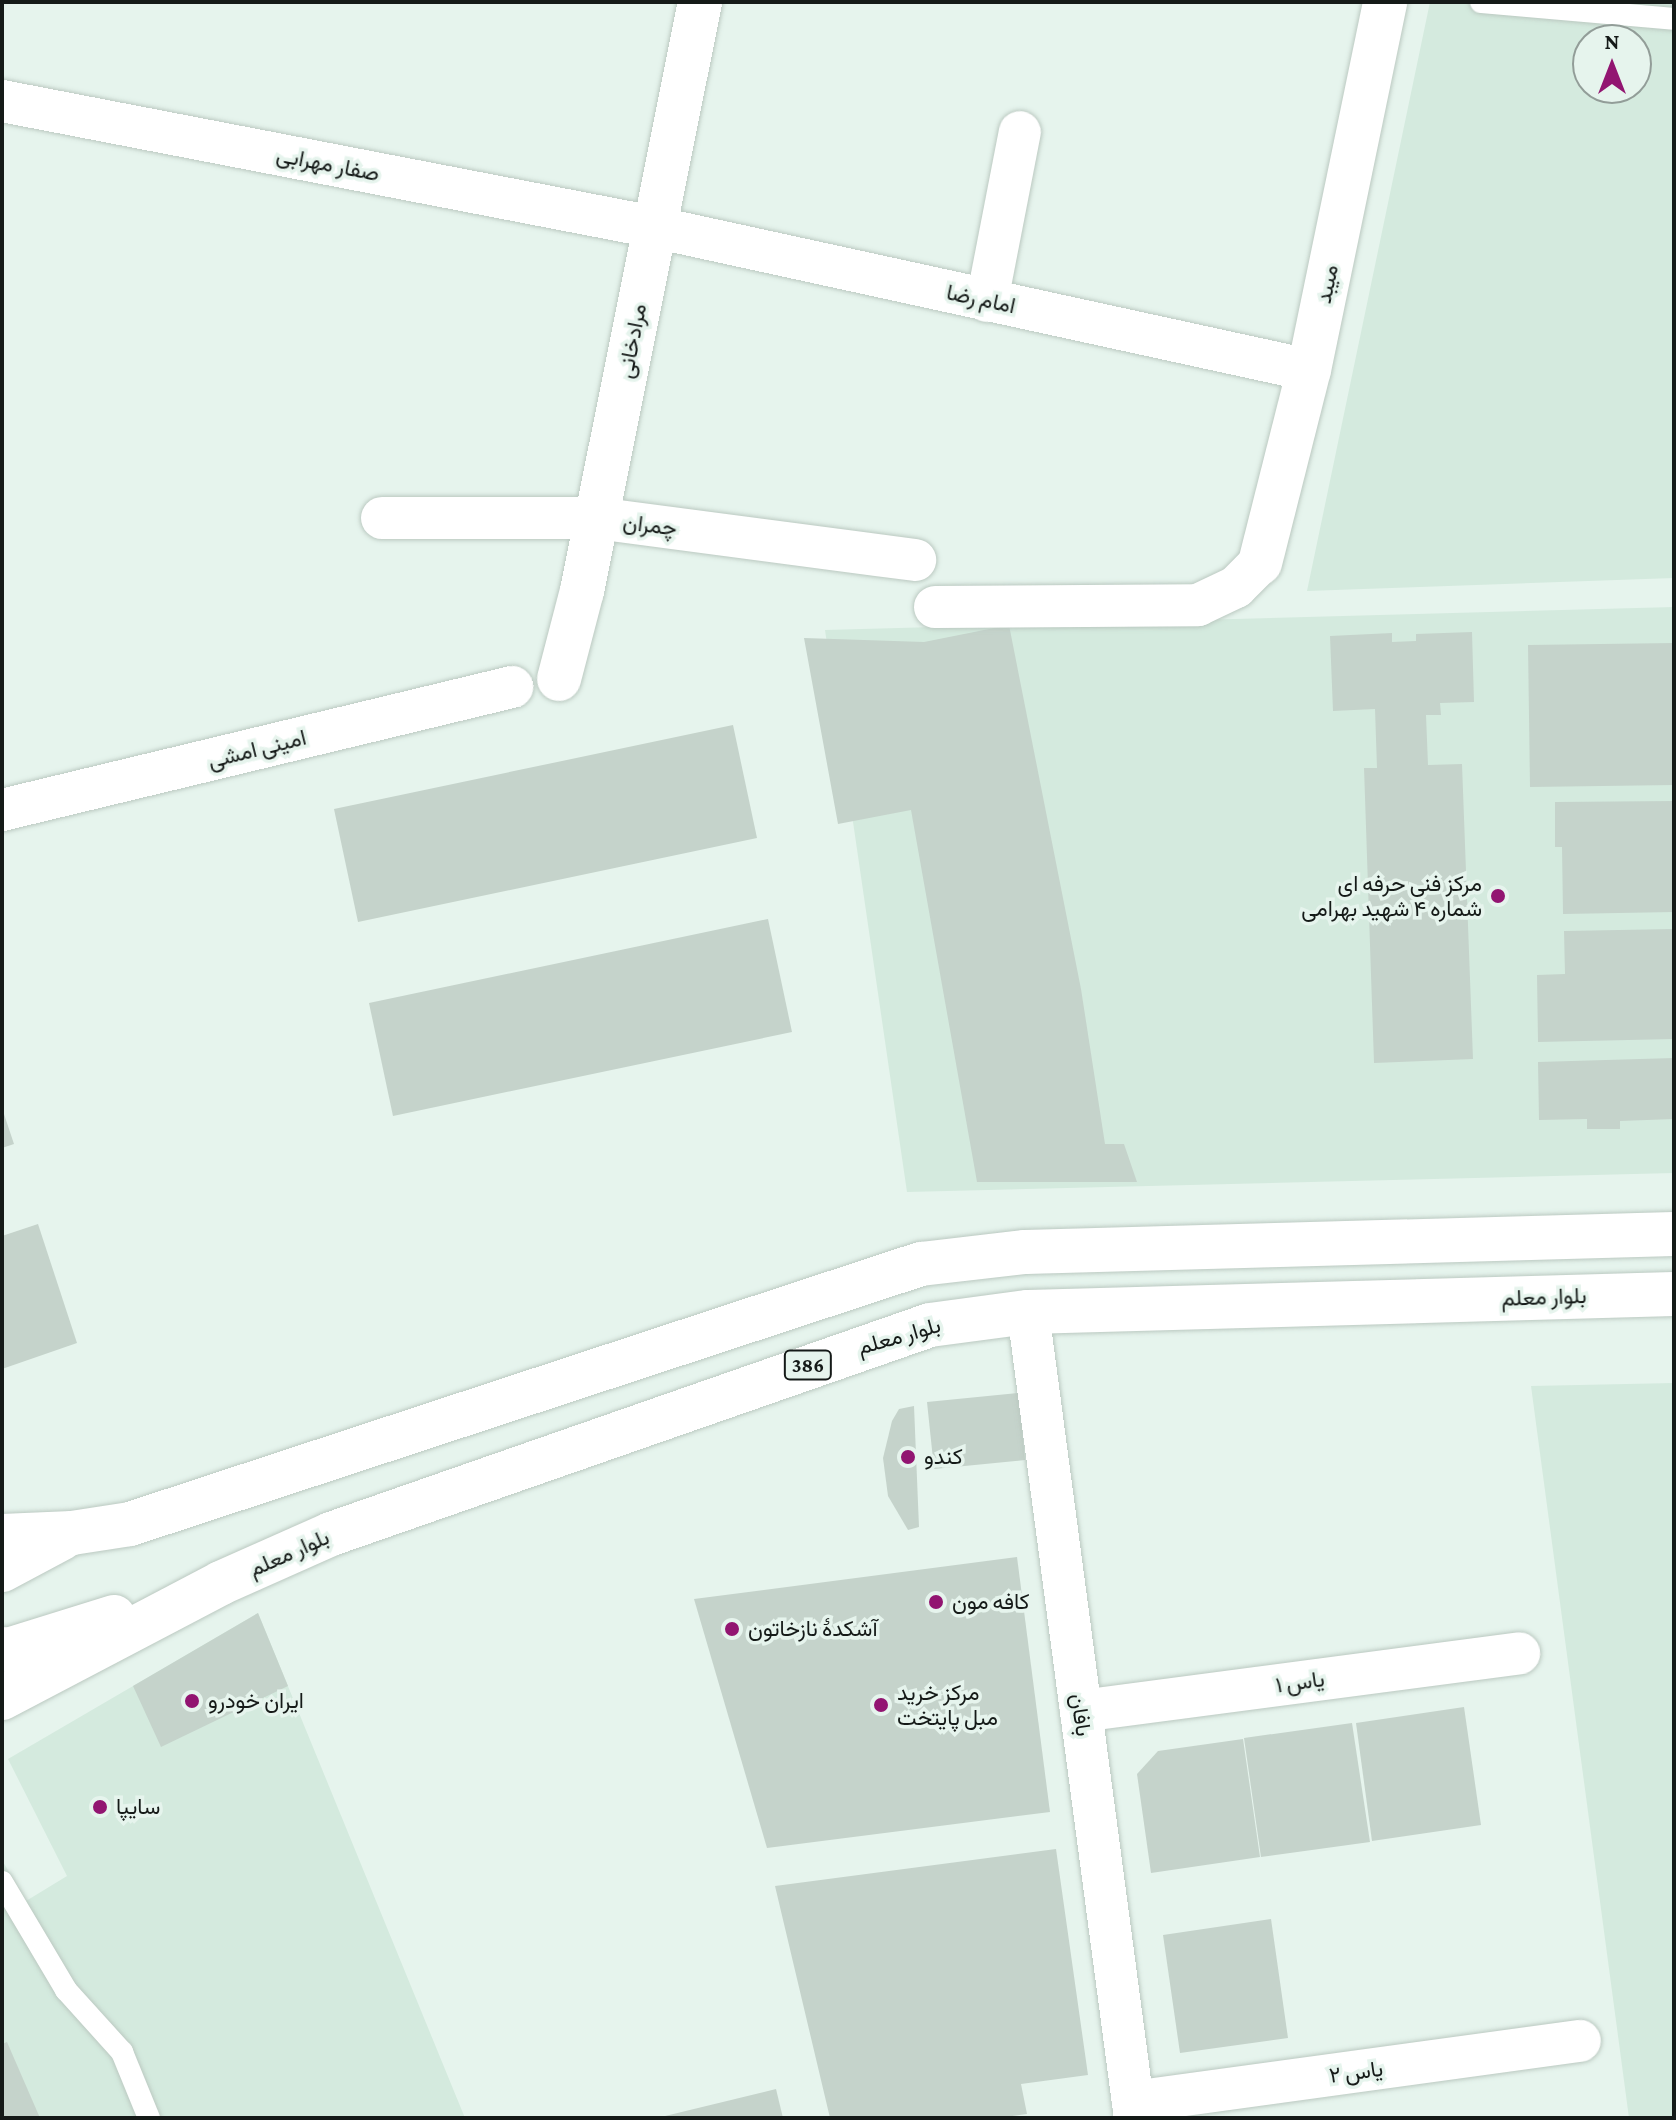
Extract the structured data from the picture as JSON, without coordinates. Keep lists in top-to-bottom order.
{
  "streets": {
    "main road": [
      "میبد",
      "مرادخانی",
      "بلوار معلم",
      "386"
    ],
    "street": [
      "صفار مهرابی",
      "امام رضا",
      "چمران",
      "امینی امشی",
      "یاس ۱",
      "بافان",
      "یاس ۲"
    ]
  },
  "crossings": [
    ["صفار مهرابی", "امام رضا"],
    ["صفار مهرابی", "مرادخانی"],
    ["میبد", "امام رضا"],
    ["امام رضا", "مرادخانی"],
    ["مرادخانی", "چمران"],
    ["بلوار معلم", "بافان"],
    ["یاس ۱", "بافان"],
    ["بافان", "یاس ۲"]
  ],
  "places": [
    "مرکز فنی حرفه ای شماره ۴ شهید بهرامی",
    "کندو",
    "کافه مون",
    "آشکدهٔ نازخاتون",
    "ایران خودرو",
    "مرکز خرید مبل پایتخت",
    "سایپا"
  ],
  "north": "top"
}
